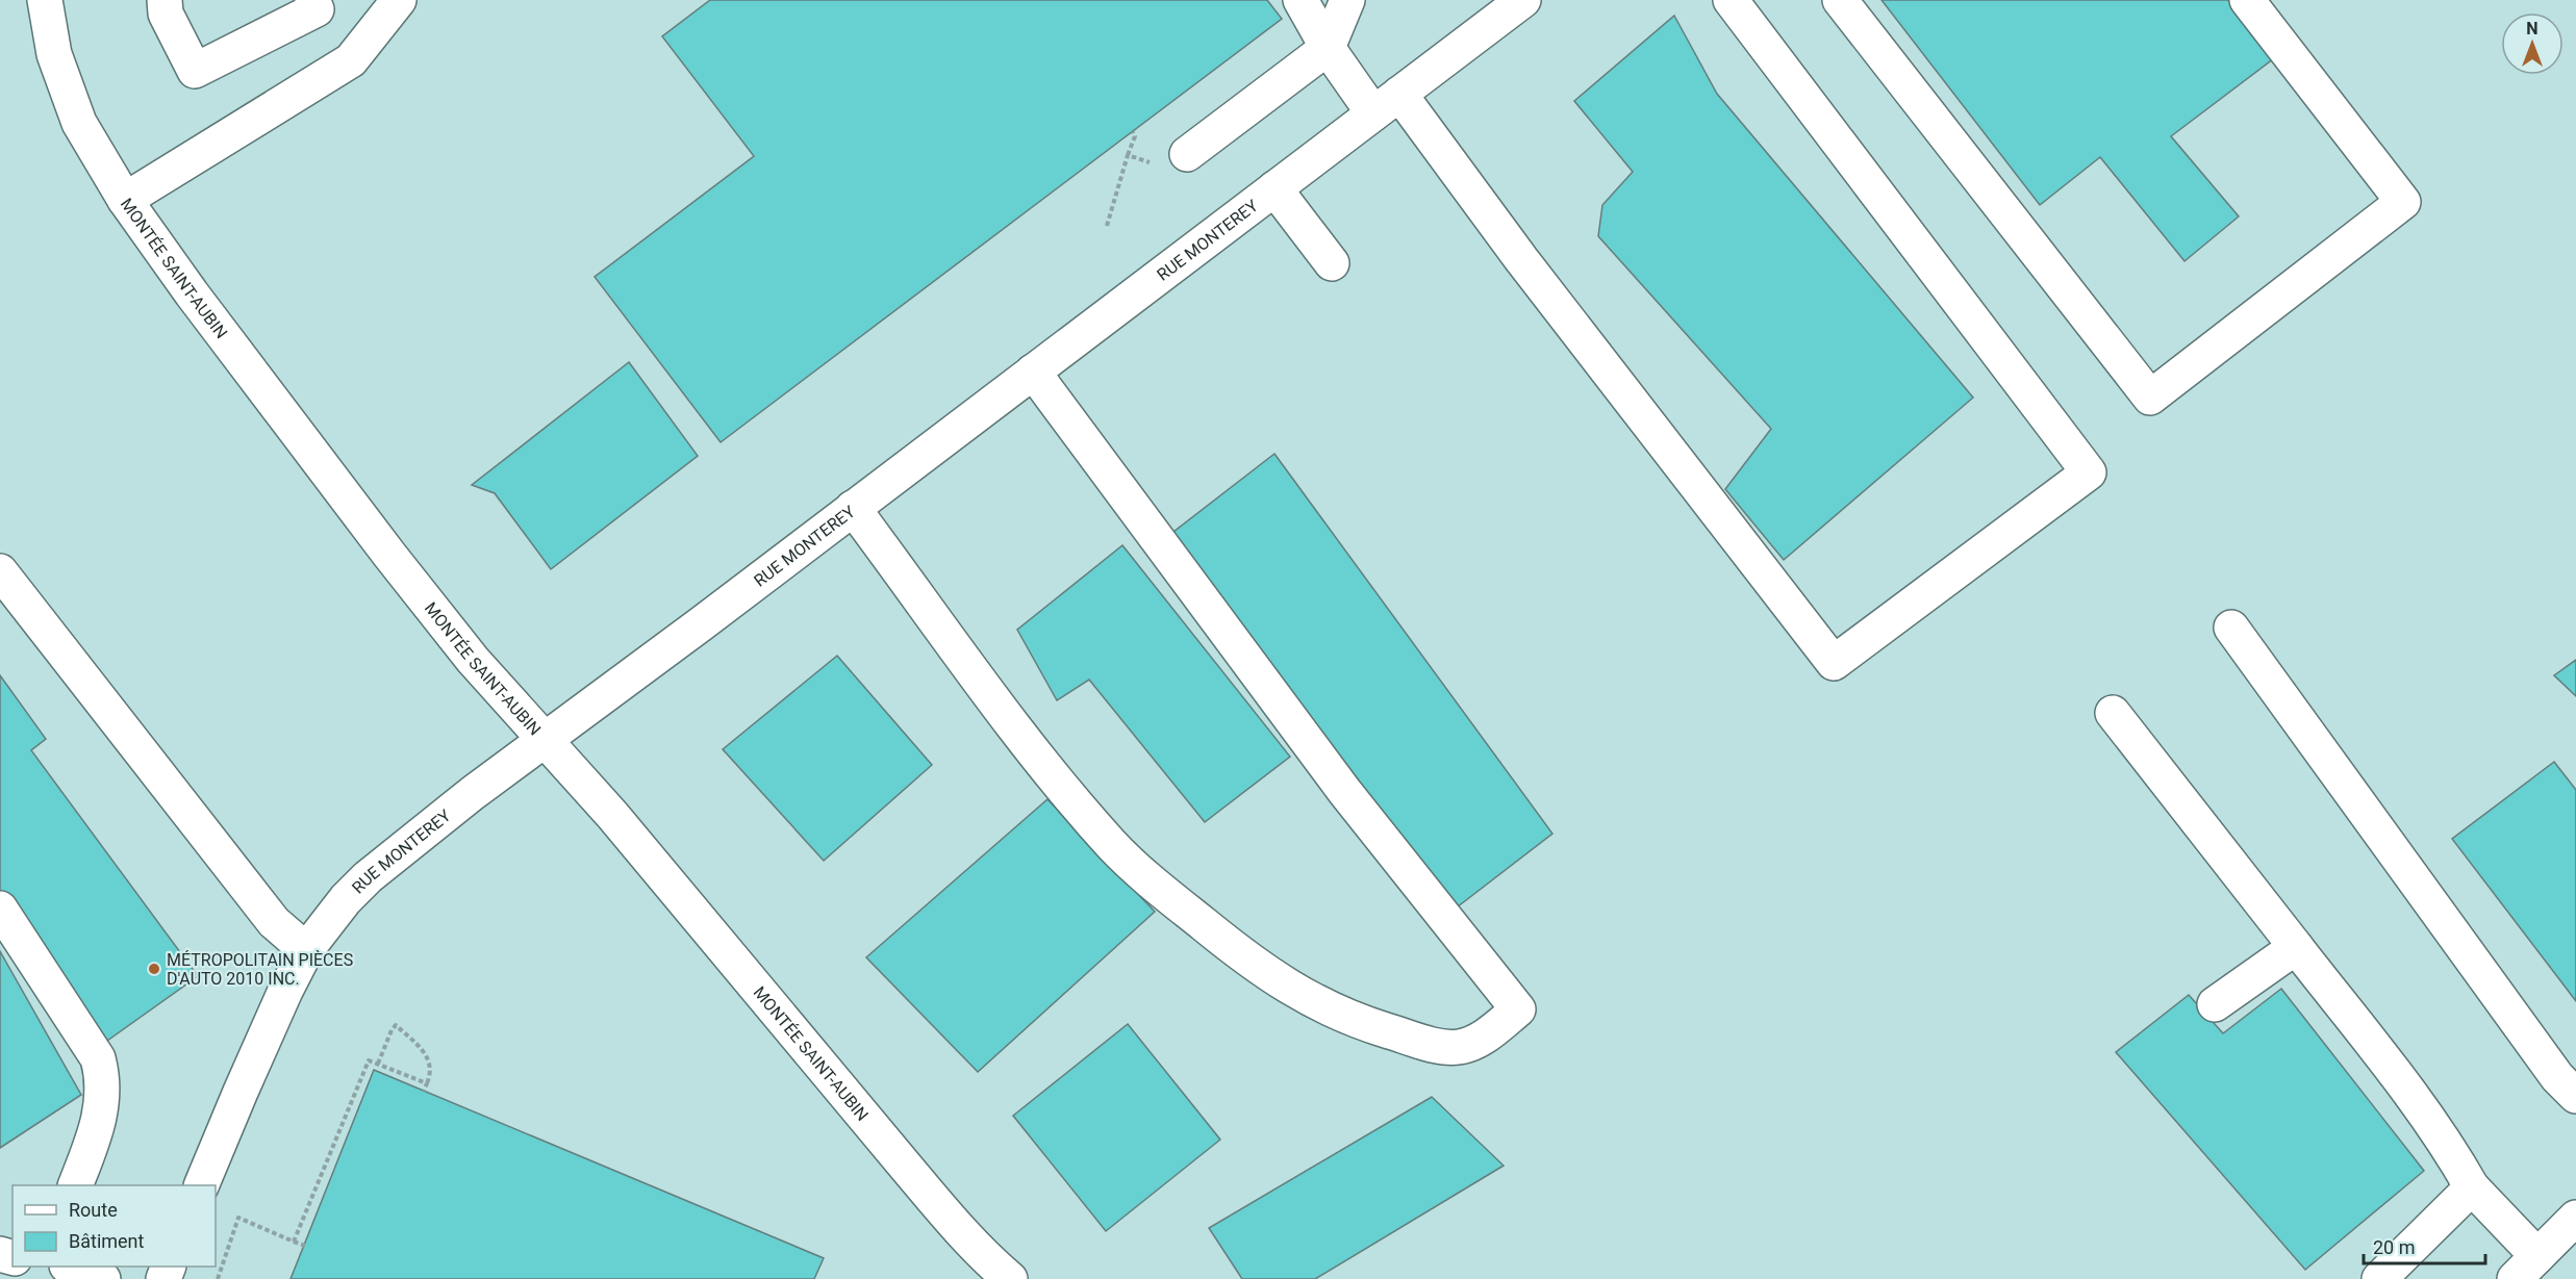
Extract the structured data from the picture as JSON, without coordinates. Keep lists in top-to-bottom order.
{
  "streets": {
    "street": ["RUE MONTEREY", "MONTÉE SAINT-AUBIN"]
  },
  "crossings": [
    ["RUE MONTEREY", "MONTÉE SAINT-AUBIN"]
  ],
  "places": ["MÉTROPOLITAIN PIÈCES D'AUTO 2010 INC."],
  "legend": ["Route", "Bâtiment"],
  "scale_bar": "20 m",
  "north": "top"
}
